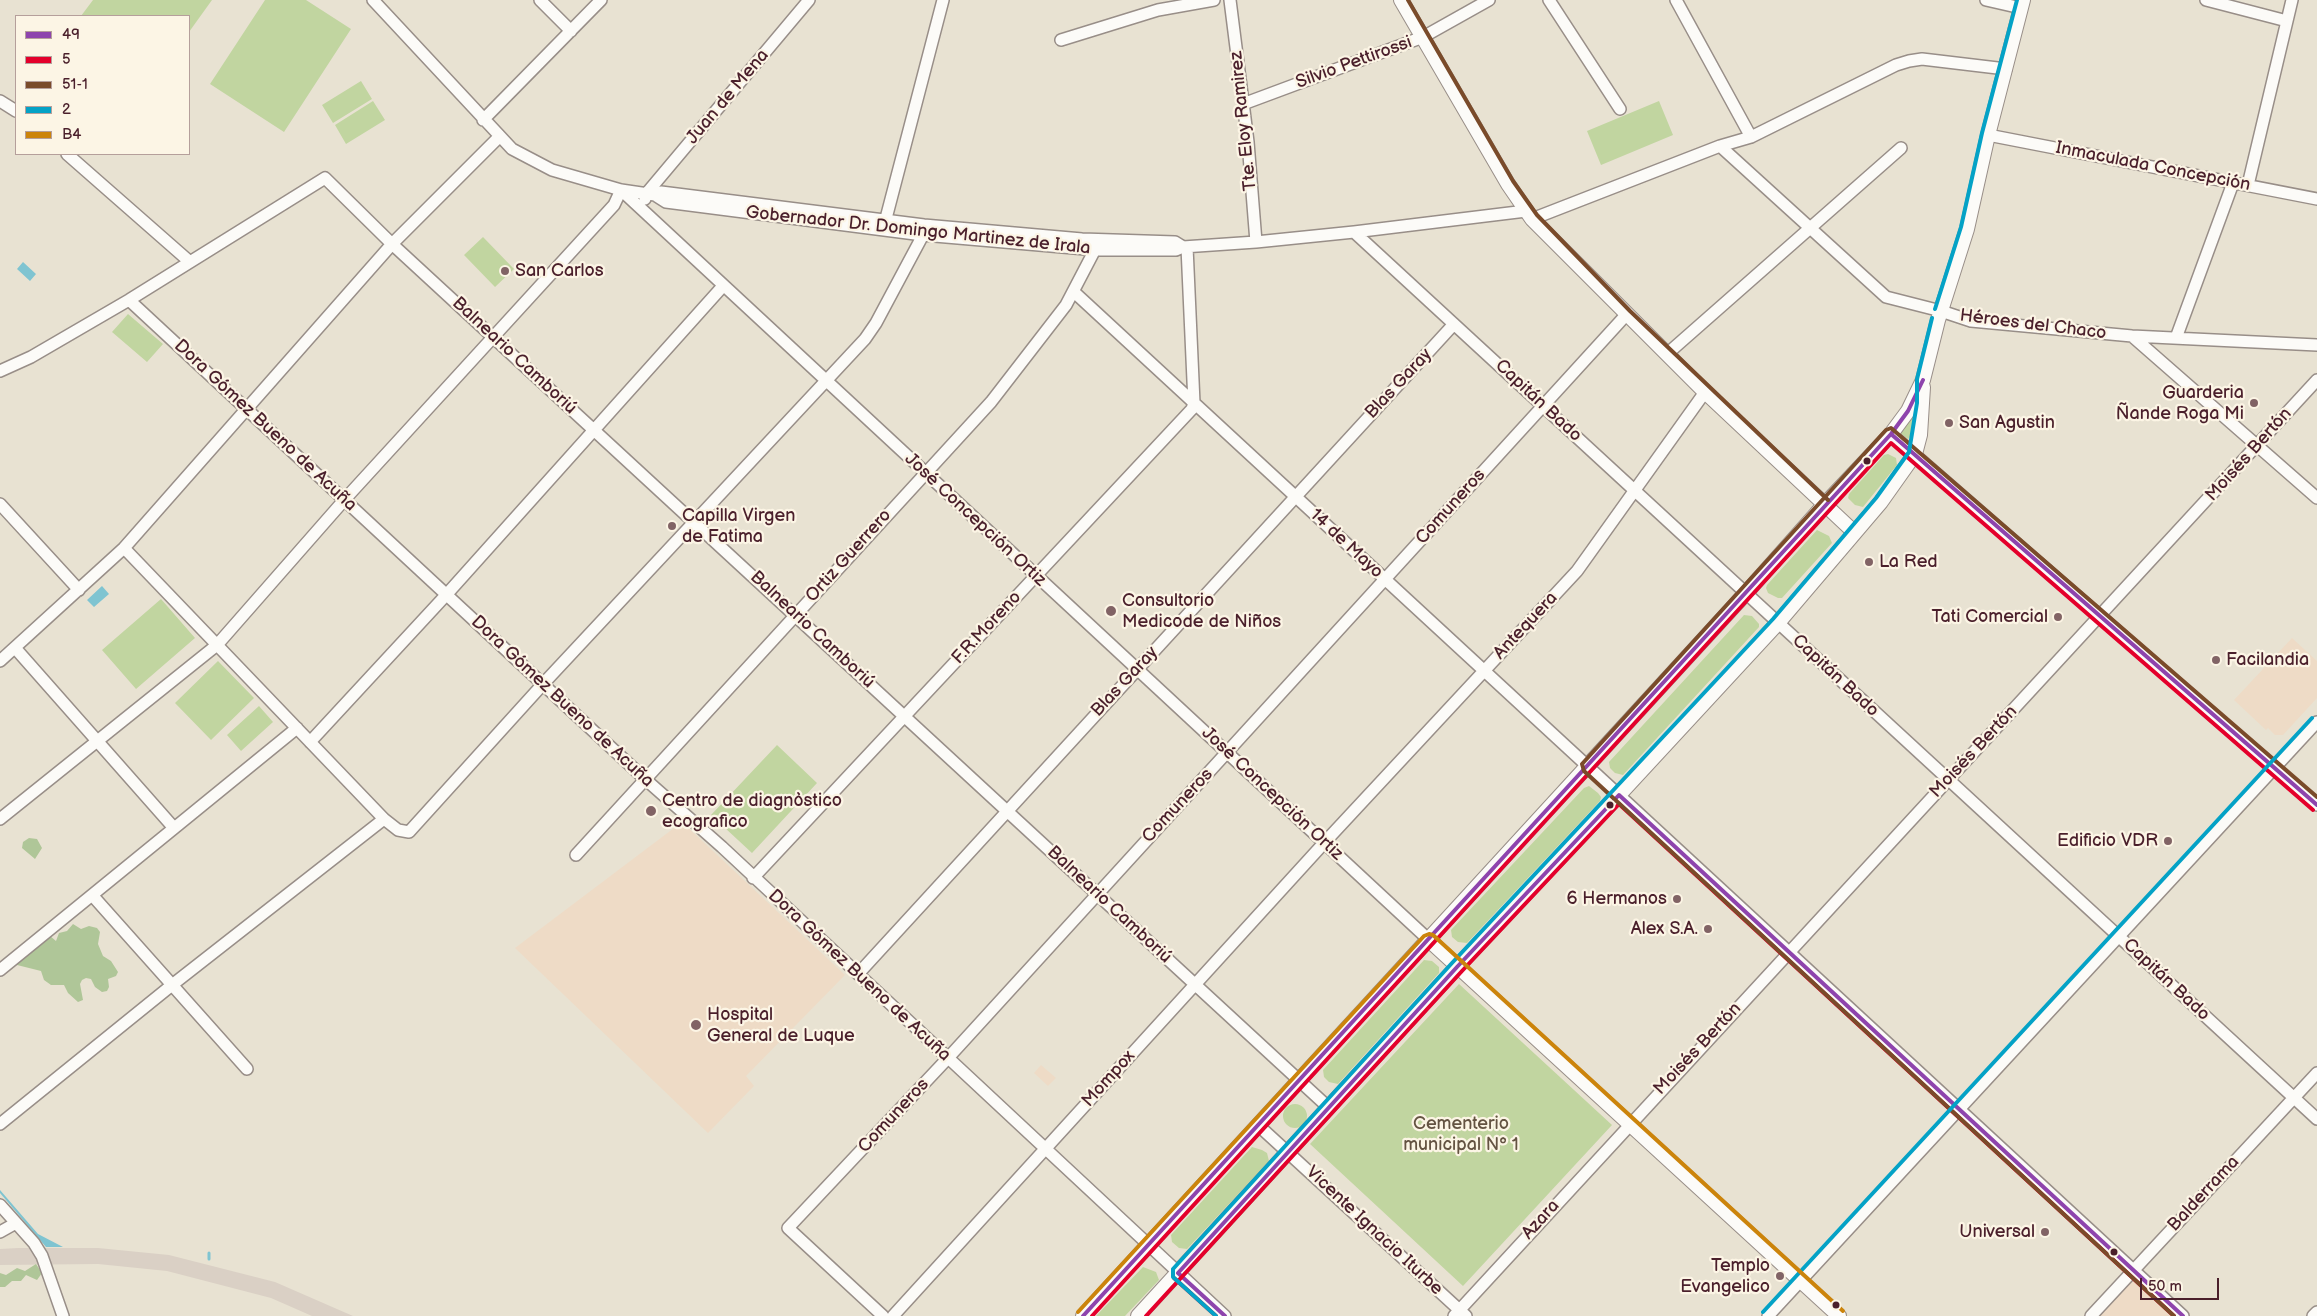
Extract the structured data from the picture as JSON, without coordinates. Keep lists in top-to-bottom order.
{
  "streets": {
    "street": [
      "Silvio Pettirossi",
      "Juan de Mena",
      "Tte. Eloy Ramirez",
      "Inmaculada Concepción",
      "Gobernador Dr. Domingo Martinez de Irala",
      "Héroes del Chaco",
      "Balneario Camboriú",
      "Blas Garay",
      "Capitán Bado",
      "Dora Gómez Bueno de Acuña",
      "Moisés Bertón",
      "Comuneros",
      "José Concepción Ortiz",
      "14 de Mayo",
      "Ortiz Guerrero",
      "Antequera",
      "F.R.Moreno",
      "Mompox",
      "Balderrama",
      "Azara",
      "Vicente Ignacio Iturbe"
    ]
  },
  "crossings": [
    ["Silvio Pettirossi", "Tte. Eloy Ramirez"],
    ["Juan de Mena", "Gobernador Dr. Domingo Martinez de Irala"],
    ["Tte. Eloy Ramirez", "Gobernador Dr. Domingo Martinez de Irala"],
    ["Gobernador Dr. Domingo Martinez de Irala", "Héroes del Chaco"],
    ["Gobernador Dr. Domingo Martinez de Irala", "Capitán Bado"],
    ["Gobernador Dr. Domingo Martinez de Irala", "José Concepción Ortiz"],
    ["Gobernador Dr. Domingo Martinez de Irala", "Ortiz Guerrero"],
    ["Balneario Camboriú", "Blas Garay"],
    ["Balneario Camboriú", "Comuneros"],
    ["Balneario Camboriú", "Ortiz Guerrero"],
    ["Balneario Camboriú", "F.R.Moreno"],
    ["Balneario Camboriú", "Mompox"],
    ["Blas Garay", "Capitán Bado"],
    ["Blas Garay", "Dora Gómez Bueno de Acuña"],
    ["Blas Garay", "José Concepción Ortiz"],
    ["Blas Garay", "14 de Mayo"],
    ["Capitán Bado", "Moisés Bertón"],
    ["Capitán Bado", "Comuneros"],
    ["Capitán Bado", "Antequera"],
    ["Capitán Bado", "Balderrama"],
    ["Dora Gómez Bueno de Acuña", "Comuneros"],
    ["Dora Gómez Bueno de Acuña", "Ortiz Guerrero"],
    ["Dora Gómez Bueno de Acuña", "F.R.Moreno"],
    ["Dora Gómez Bueno de Acuña", "Mompox"],
    ["Moisés Bertón", "14 de Mayo"],
    ["Moisés Bertón", "Azara"],
    ["Comuneros", "José Concepción Ortiz"],
    ["Comuneros", "14 de Mayo"],
    ["José Concepción Ortiz", "Ortiz Guerrero"],
    ["José Concepción Ortiz", "Antequera"],
    ["José Concepción Ortiz", "F.R.Moreno"],
    ["José Concepción Ortiz", "Mompox"],
    ["14 de Mayo", "Ortiz Guerrero"],
    ["14 de Mayo", "Antequera"],
    ["14 de Mayo", "F.R.Moreno"],
    ["14 de Mayo", "Balderrama"],
    ["Antequera", "Mompox"],
    ["Azara", "Vicente Ignacio Iturbe"]
  ],
  "parks": ["Cementerio municipal Nº 1"],
  "places": [
    "San Carlos",
    "Guarderia Ñande Roga Mi",
    "San Agustin",
    "Capilla Virgen de Fatima",
    "La Red",
    "Consultorio Medicode de Niños",
    "Tati Comercial",
    "Facilandia",
    "Centro de diagnòstico ecografico",
    "Edificio VDR",
    "6 Hermanos",
    "Alex S.A.",
    "Hospital General de Luque",
    "Universal",
    "Templo Evangelico"
  ],
  "lines": [
    "transit line 51-1",
    "transit line 2",
    "transit line 49",
    "transit line 5",
    "transit line B4"
  ],
  "legend": [
    "49",
    "5",
    "51-1",
    "2",
    "B4"
  ],
  "scale_bar": "50 m"
}
